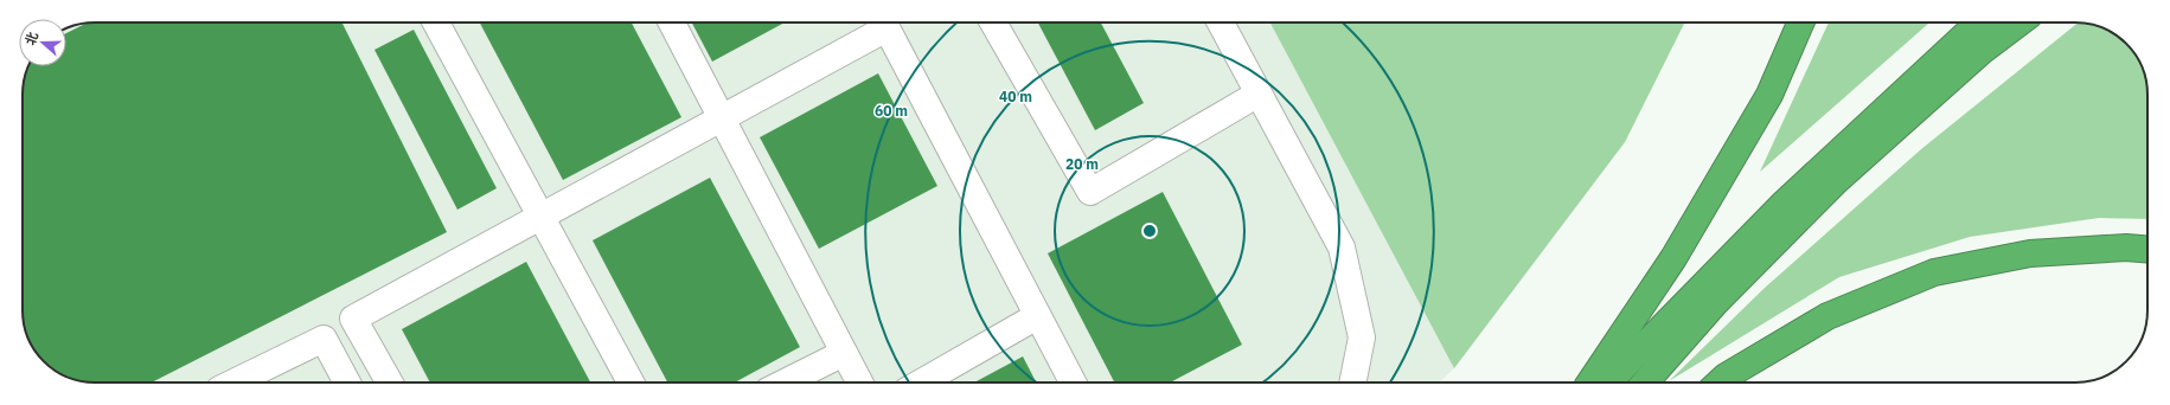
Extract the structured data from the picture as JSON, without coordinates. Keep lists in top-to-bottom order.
{
  "north": "left",
  "rings": ["40 m", "60 m", "20 m"]
}
